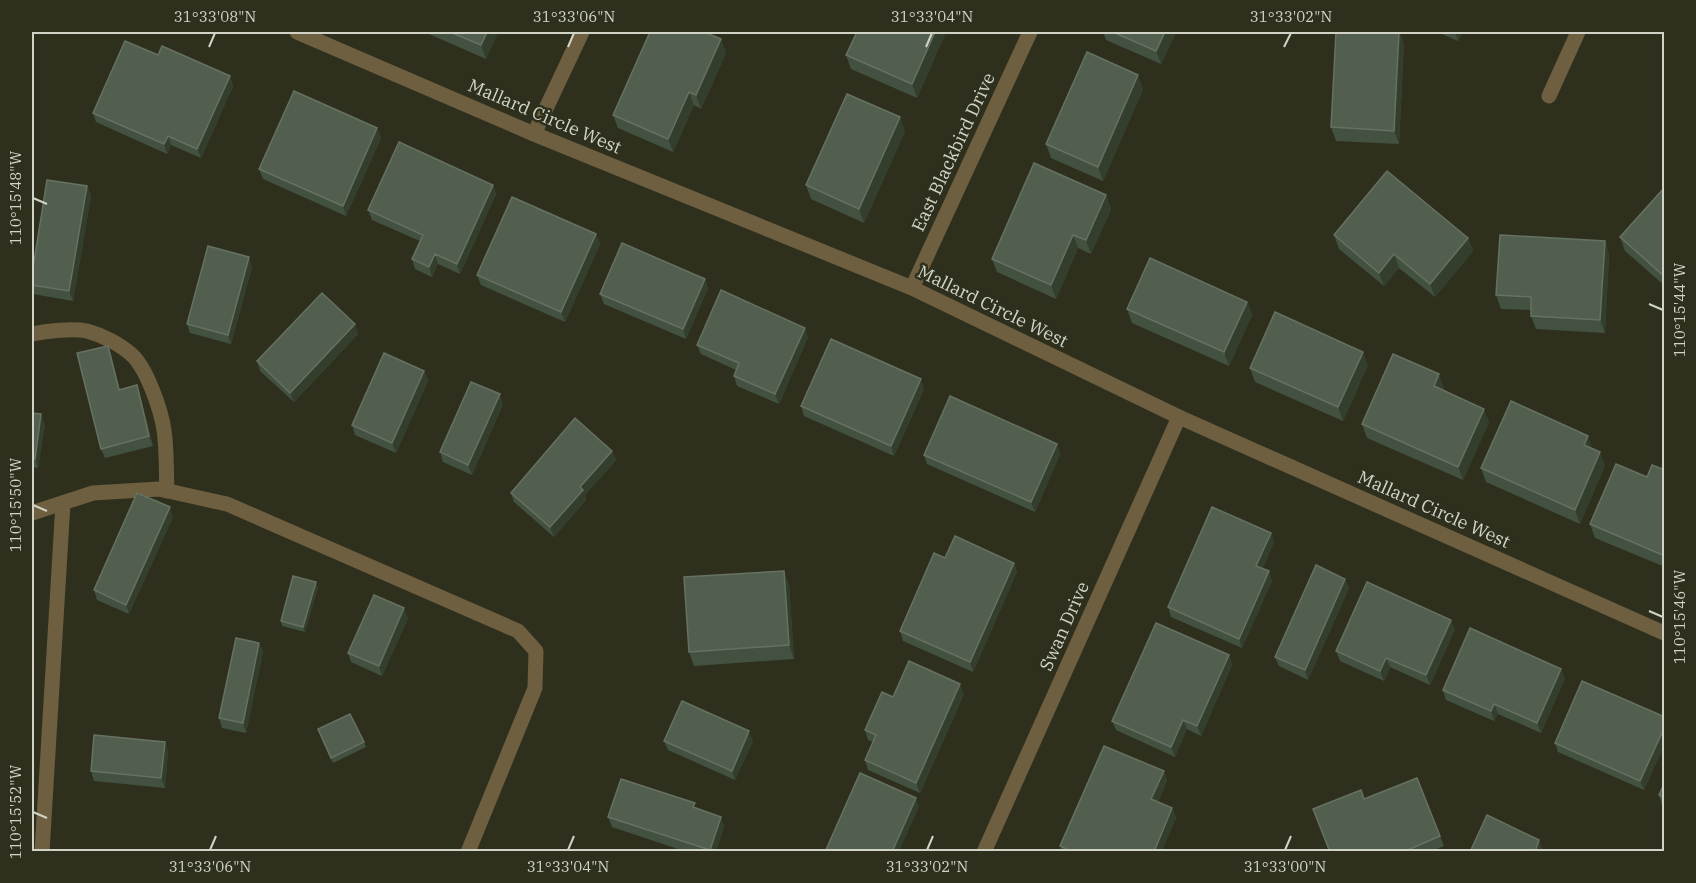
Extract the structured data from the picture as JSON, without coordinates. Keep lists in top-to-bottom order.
{
  "streets": {
    "street": ["Mallard Circle West", "East Blackbird Drive", "Swan Drive"]
  },
  "crossings": [
    ["Mallard Circle West", "East Blackbird Drive"],
    ["Mallard Circle West", "Swan Drive"]
  ],
  "coordinates": [
    "31°33'08\"N",
    "31°33'06\"N",
    "31°33'04\"N",
    "31°33'02\"N",
    "110°15'48\"W",
    "110°15'44\"W",
    "110°15'50\"W",
    "110°15'46\"W",
    "110°15'52\"W",
    "31°33'00\"N"
  ]
}
